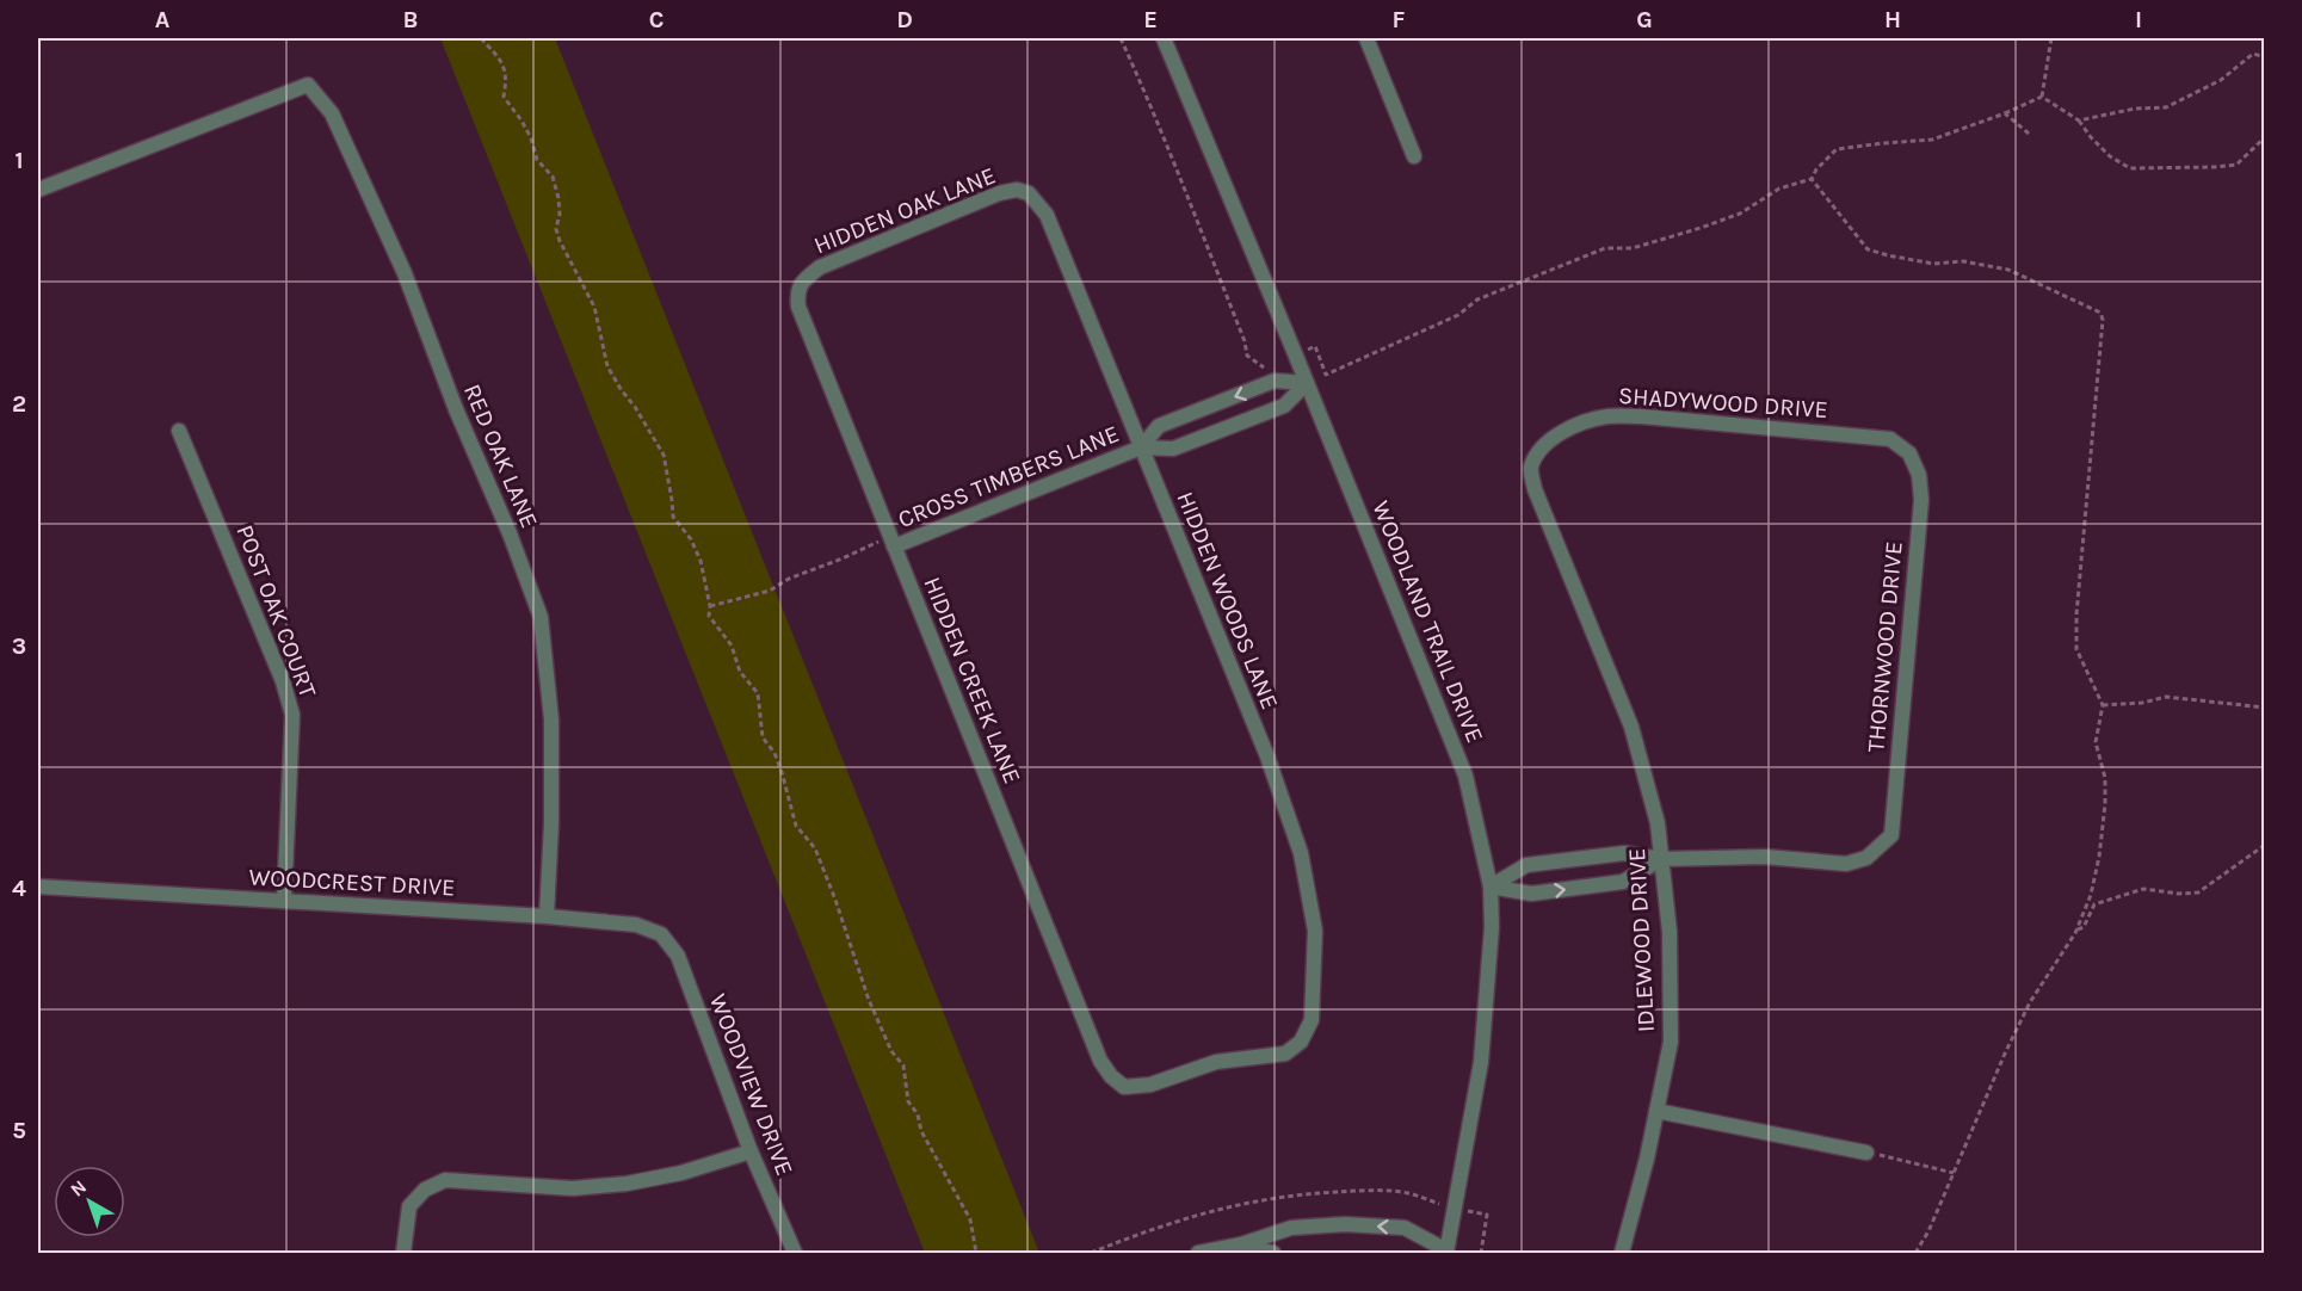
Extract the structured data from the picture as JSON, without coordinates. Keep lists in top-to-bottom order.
{
  "streets": {
    "street": [
      "HIDDEN OAK LANE",
      "SHADYWOOD DRIVE",
      "RED OAK LANE",
      "CROSS TIMBERS LANE",
      "HIDDEN WOODS LANE",
      "POST OAK COURT",
      "WOODLAND TRAIL DRIVE",
      "THORNWOOD DRIVE",
      "HIDDEN CREEK LANE",
      "WOODCREST DRIVE",
      "IDLEWOOD DRIVE",
      "WOODVIEW DRIVE"
    ]
  },
  "crossings": [
    ["HIDDEN OAK LANE", "HIDDEN WOODS LANE"],
    ["HIDDEN OAK LANE", "HIDDEN CREEK LANE"],
    ["SHADYWOOD DRIVE", "THORNWOOD DRIVE"],
    ["SHADYWOOD DRIVE", "IDLEWOOD DRIVE"],
    ["RED OAK LANE", "WOODCREST DRIVE"],
    ["CROSS TIMBERS LANE", "HIDDEN WOODS LANE"],
    ["CROSS TIMBERS LANE", "WOODLAND TRAIL DRIVE"],
    ["CROSS TIMBERS LANE", "HIDDEN CREEK LANE"],
    ["HIDDEN WOODS LANE", "HIDDEN CREEK LANE"],
    ["POST OAK COURT", "WOODCREST DRIVE"],
    ["THORNWOOD DRIVE", "IDLEWOOD DRIVE"],
    ["WOODCREST DRIVE", "WOODVIEW DRIVE"]
  ],
  "north": "top left",
  "grid": {
    "columns": [
      "A",
      "B",
      "C",
      "D",
      "E",
      "F",
      "G",
      "H",
      "I"
    ],
    "rows": [
      "1",
      "2",
      "3",
      "4",
      "5"
    ]
  }
}
